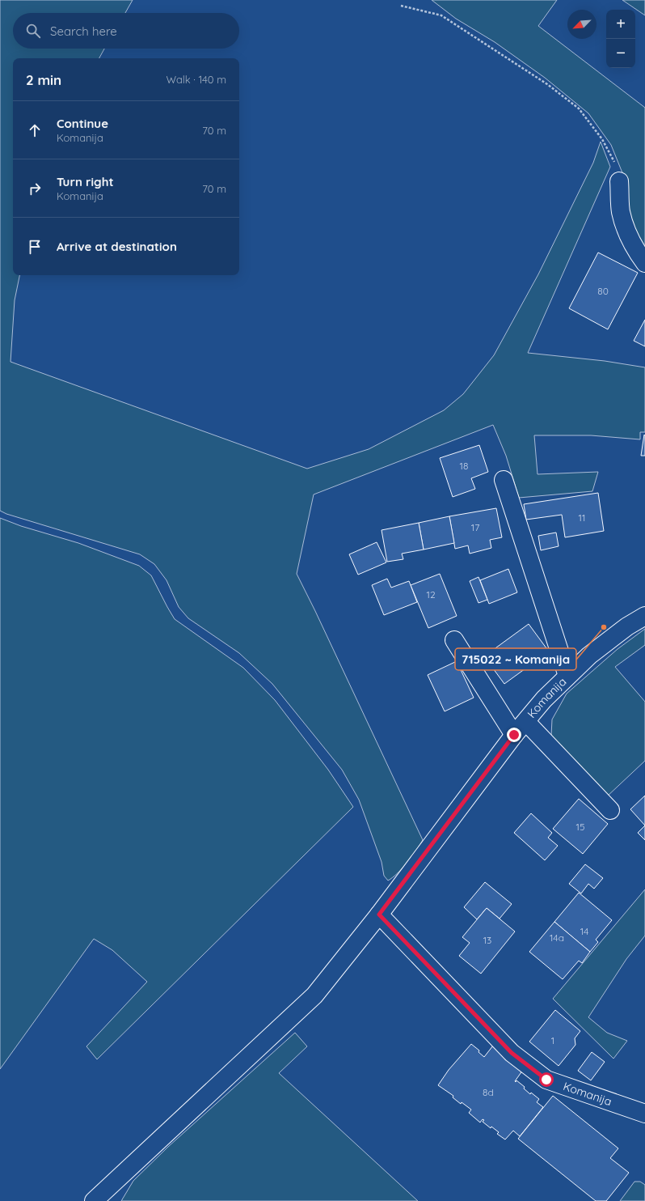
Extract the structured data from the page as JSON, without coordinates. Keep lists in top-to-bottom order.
{
  "streets": {
    "street": ["Komanija"]
  },
  "places": ["715022 ~ Komanija"],
  "house_numbers": [
    "80",
    "18",
    "11",
    "17",
    "12",
    "15",
    "14",
    "14a",
    "13",
    "1",
    "8d"
  ],
  "north": "bottom left",
  "page": {
    "map_buttons": ["+", "−"],
    "search": "Search here",
    "heading": ["2 min", "Walk · 140 m"],
    "list": [
      ["Continue", "Komanija", "70 m"],
      ["Turn right", "Komanija", "70 m"],
      "Arrive at destination"
    ]
  }
}
